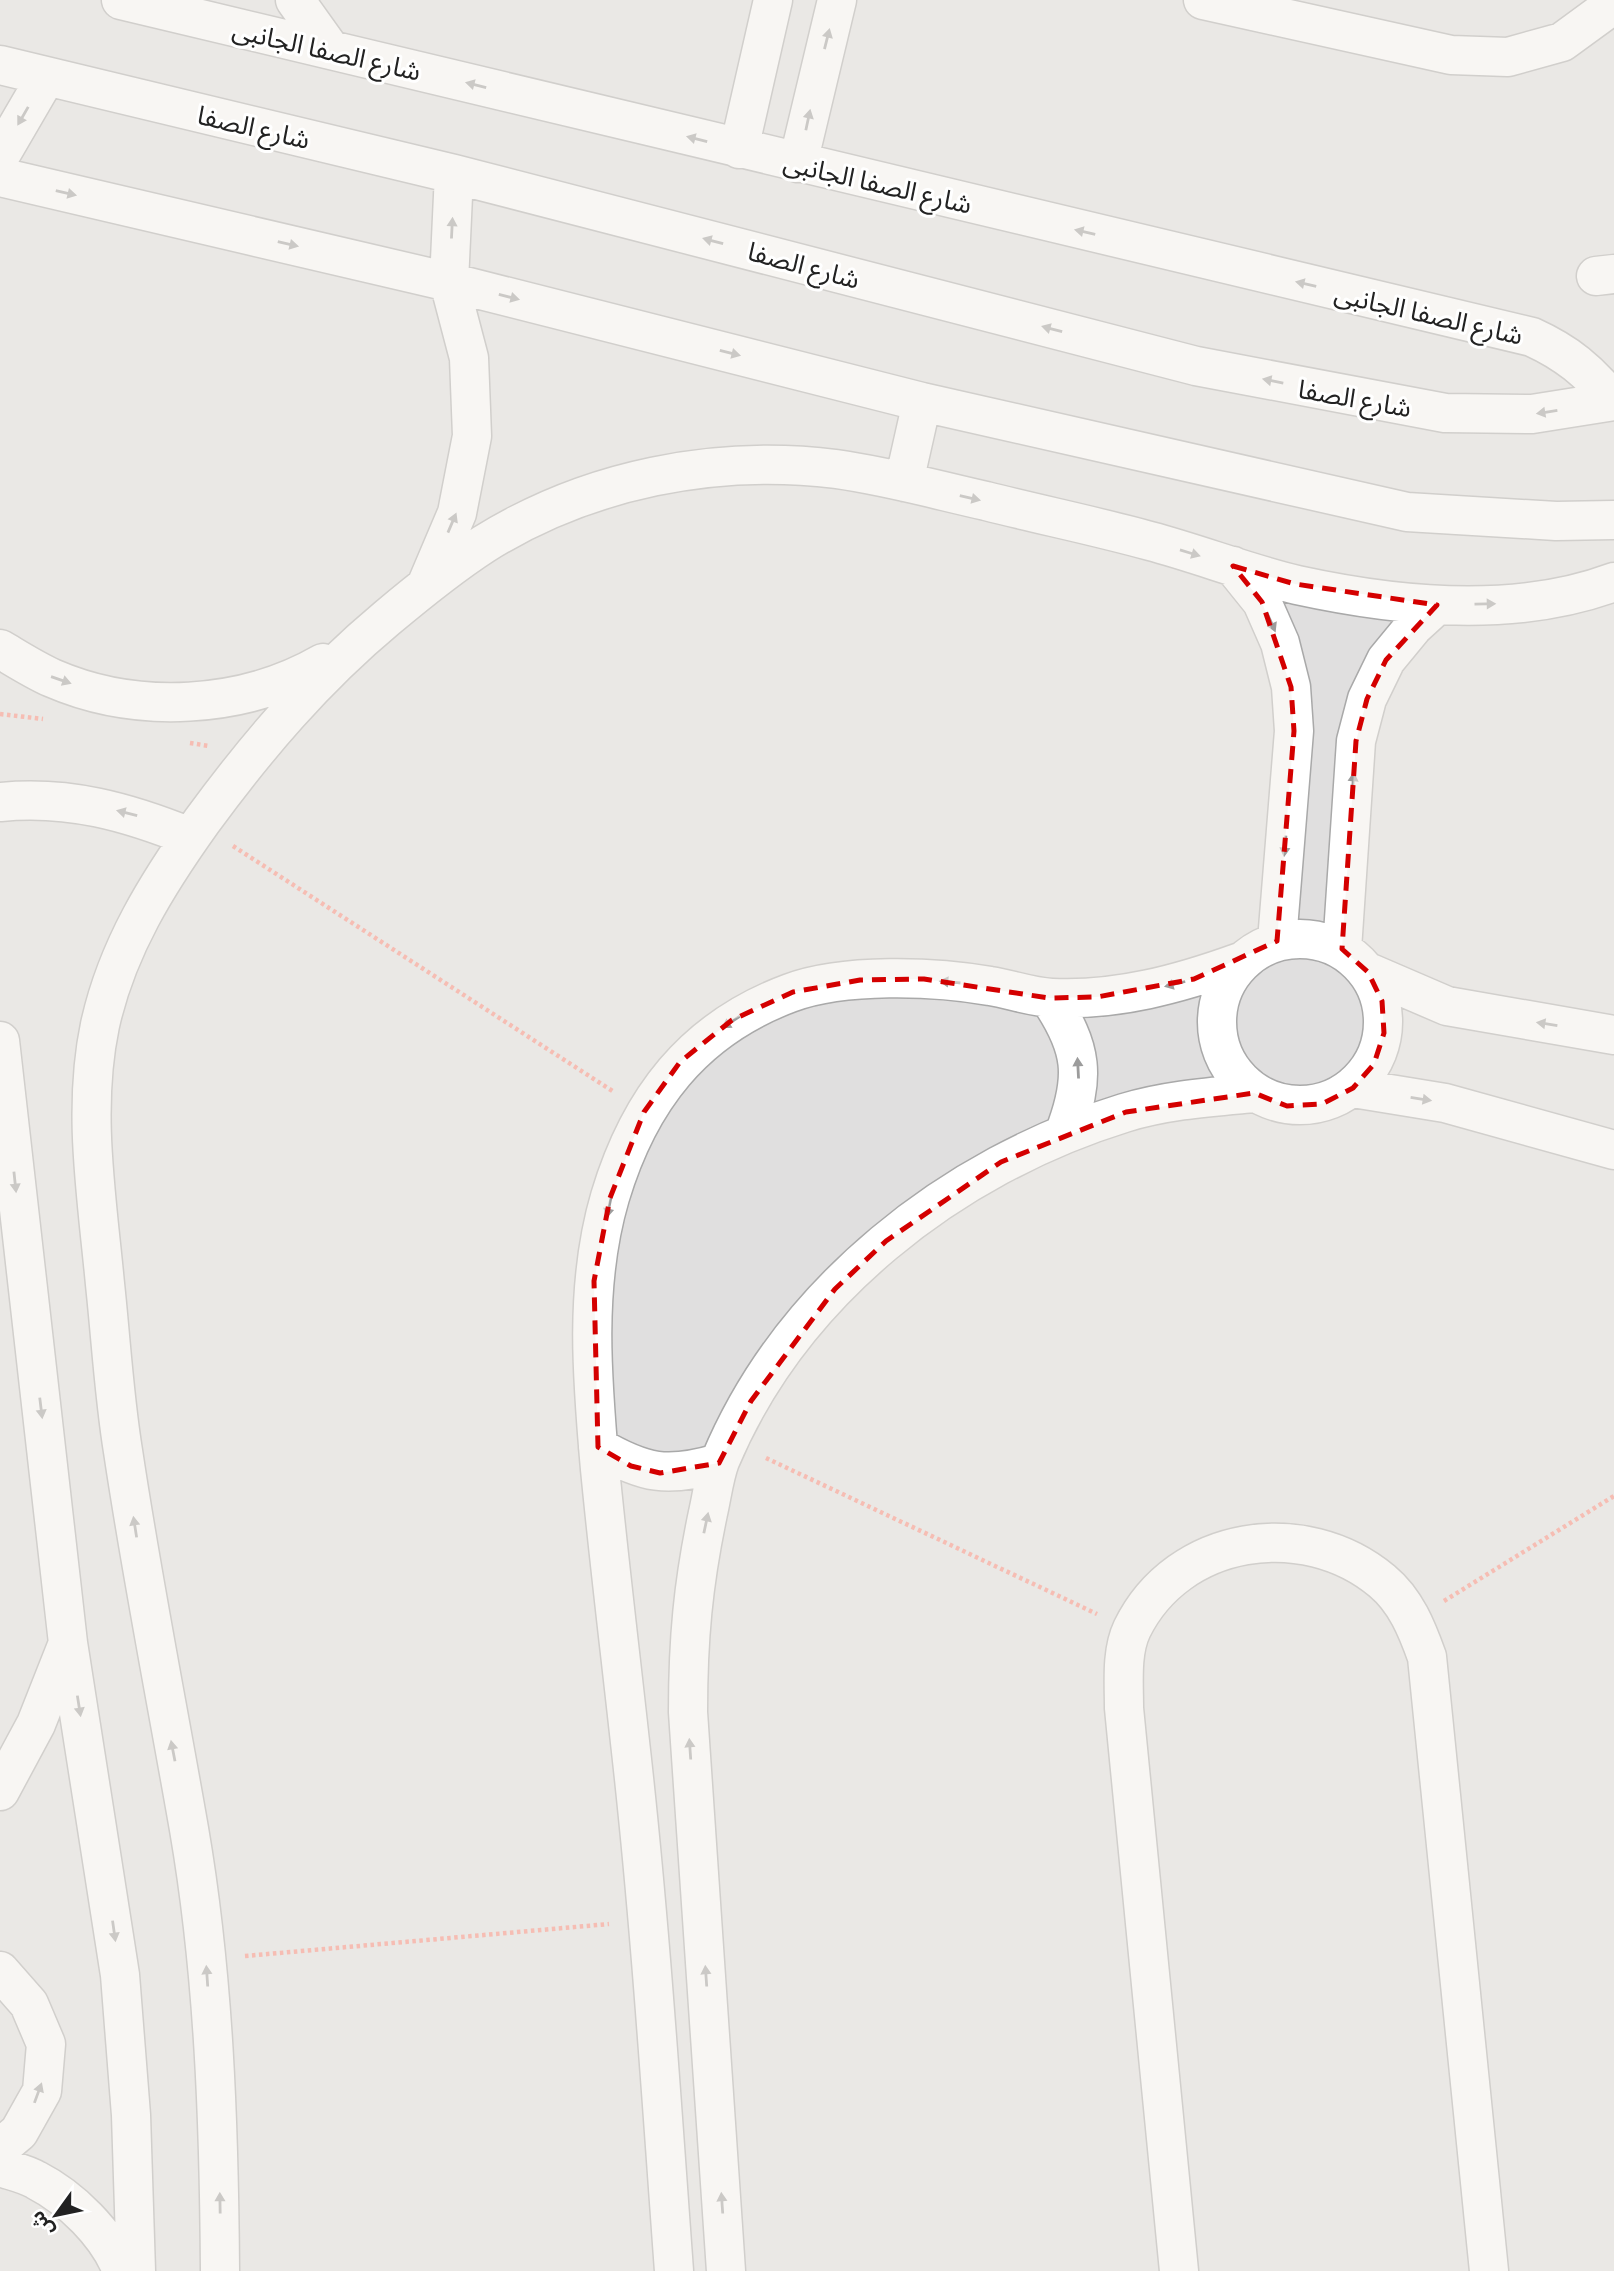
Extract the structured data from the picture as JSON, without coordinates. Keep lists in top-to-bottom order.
{
  "streets": {
    "street": ["شارع الصفا الجانبى", "شارع الصفا"]
  },
  "crossings": [
    ["شارع الصفا الجانبى", "شارع الصفا"]
  ],
  "north": "bottom left"
}
